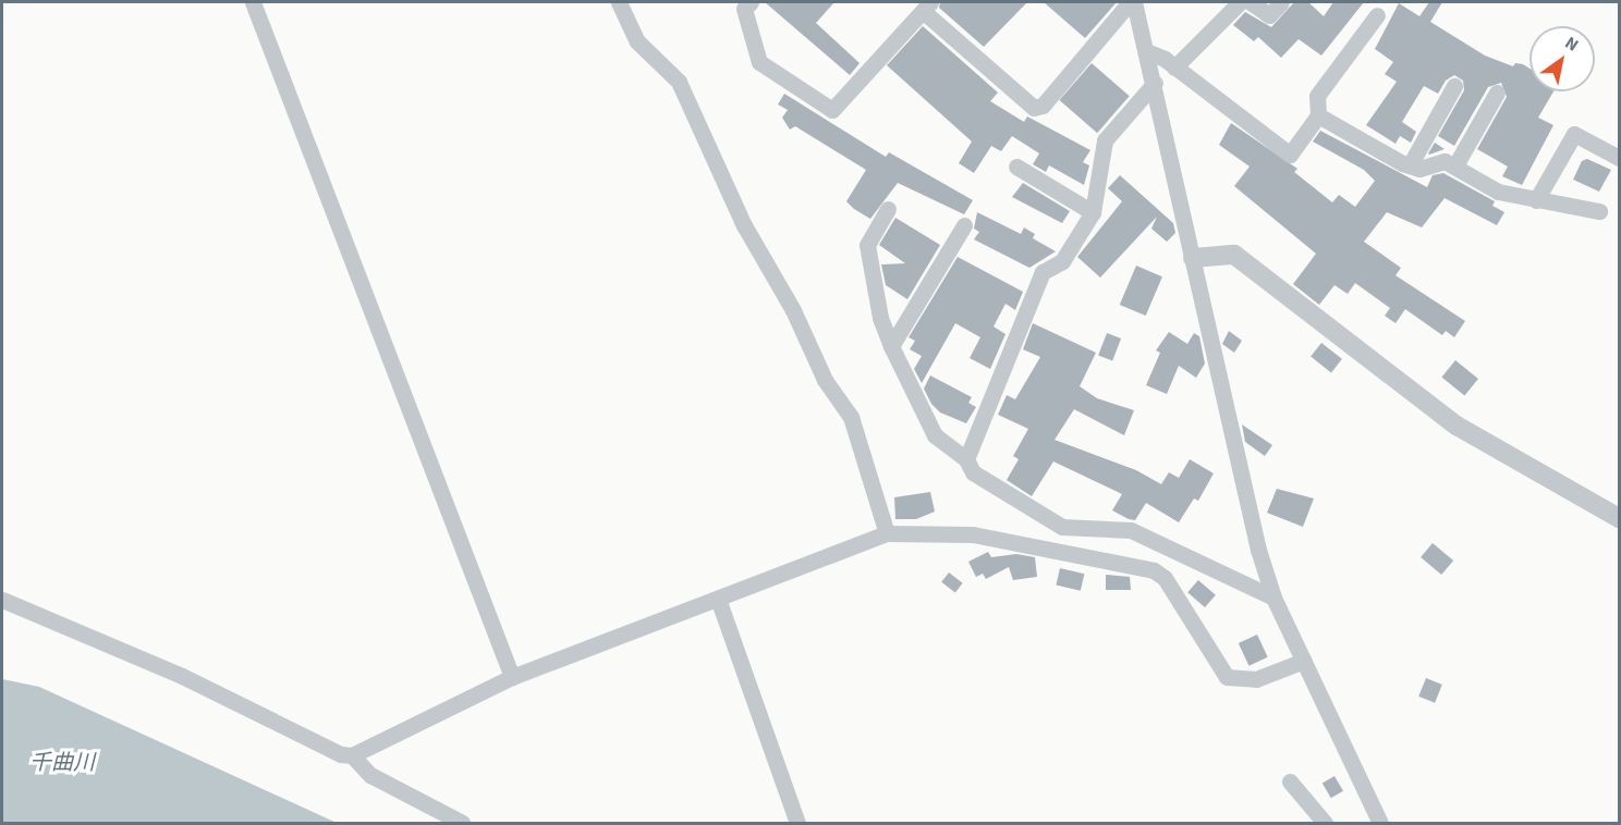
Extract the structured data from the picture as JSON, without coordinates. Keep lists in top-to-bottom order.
{
  "water": ["千曲川"],
  "north": "top right"
}
